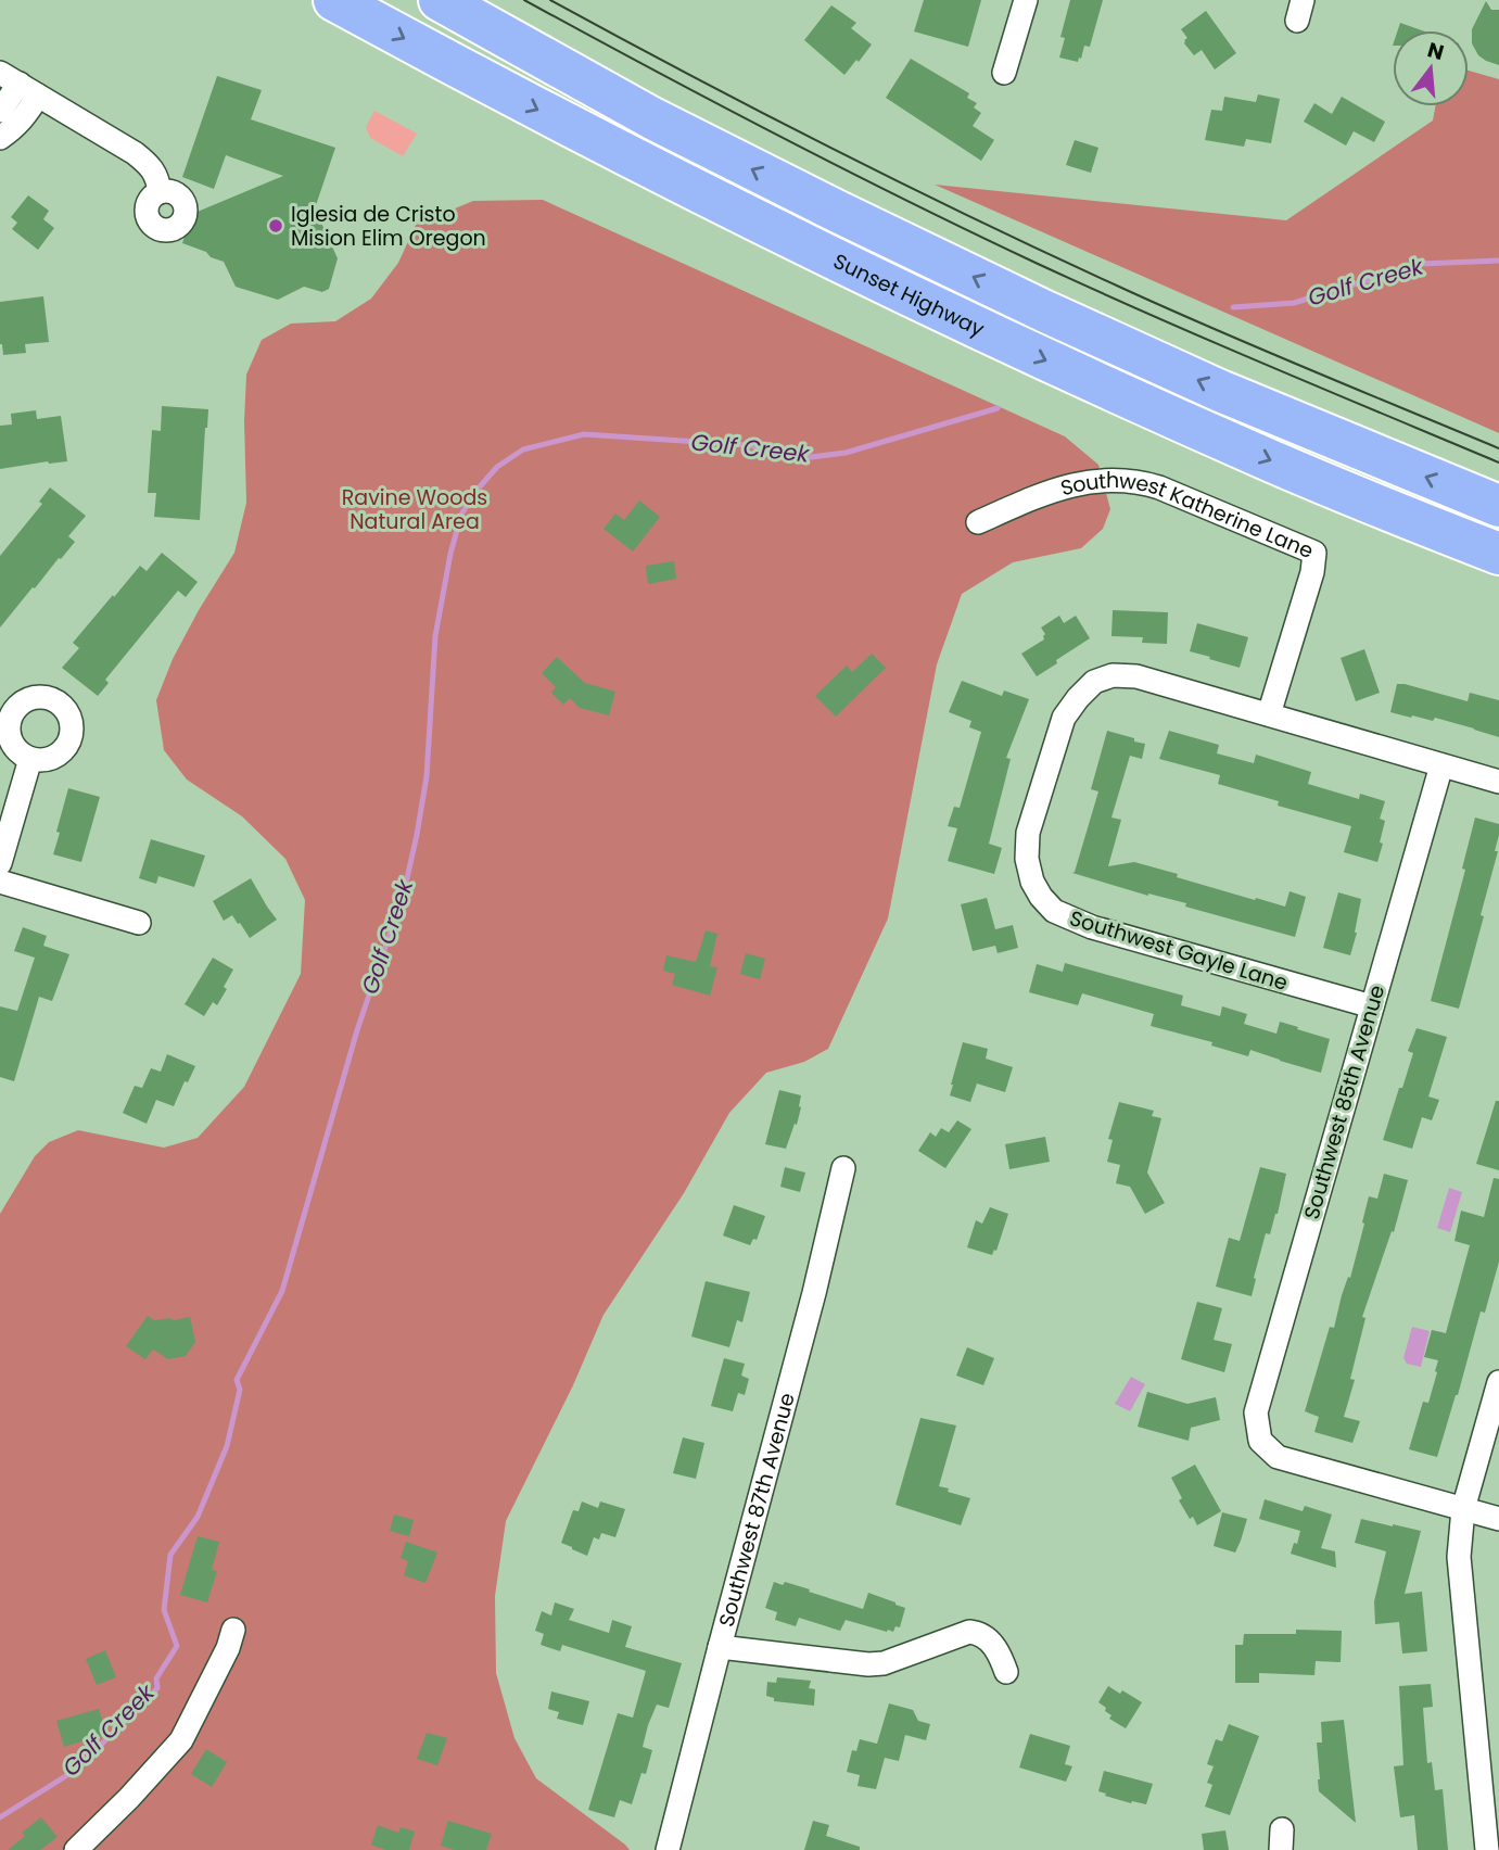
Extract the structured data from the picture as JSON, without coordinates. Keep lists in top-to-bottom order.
{
  "streets": {
    "highway": ["Sunset Highway"],
    "street": [
      "Southwest Katherine Lane",
      "Southwest Gayle Lane",
      "Southwest 85th Avenue",
      "Southwest 87th Avenue"
    ]
  },
  "crossings": [
    ["Southwest Katherine Lane", "Southwest Gayle Lane"],
    ["Southwest Gayle Lane", "Southwest 85th Avenue"]
  ],
  "water": ["Golf Creek"],
  "parks": ["Ravine Woods Natural Area"],
  "places": ["Iglesia de Cristo Mision Elim Oregon"],
  "north": "top"
}
